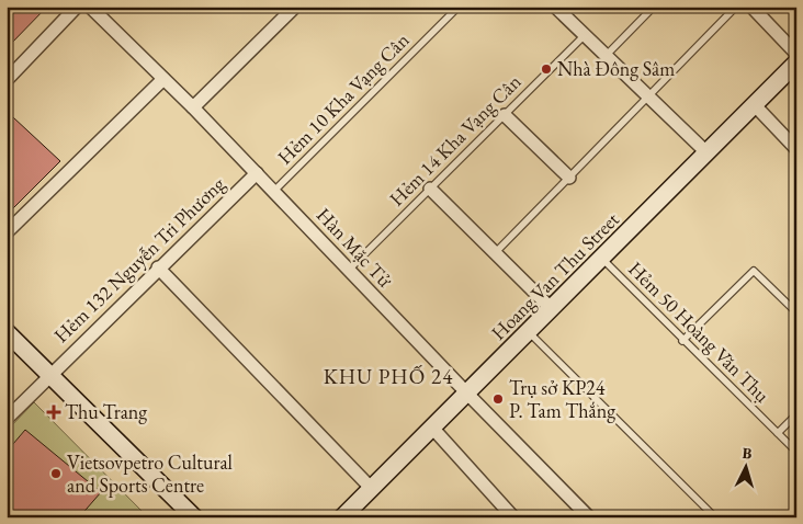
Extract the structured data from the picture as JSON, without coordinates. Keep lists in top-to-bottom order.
{
  "streets": {
    "street": ["Hàn Mặc Tử", "Hẻm 132 Nguyễn Tri Phương", "Hoang Van Thu Street"],
    "lane": ["Hẻm 10 Kha Vạng Cân", "Hẻm 14 Kha Vạng Cân", "Hẻm 50 Hoàng Văn Thụ"]
  },
  "crossings": [
    ["Hẻm 10 Kha Vạng Cân", "Hàn Mặc Tử"],
    ["Hẻm 14 Kha Vạng Cân", "Hàn Mặc Tử"],
    ["Hàn Mặc Tử", "Hẻm 132 Nguyễn Tri Phương"],
    ["Hàn Mặc Tử", "Hoang Van Thu Street"],
    ["Hoang Van Thu Street", "Hẻm 50 Hoàng Văn Thụ"]
  ],
  "districts": ["KHU PHỐ 24"],
  "places": {
    "other": ["Nhà Đông Sâm", "Trụ sở KP24 P. Tam Thắng", "Vietsovpetro Cultural and Sports Centre"],
    "health": ["Thu Trang"]
  },
  "north": "top"
}
